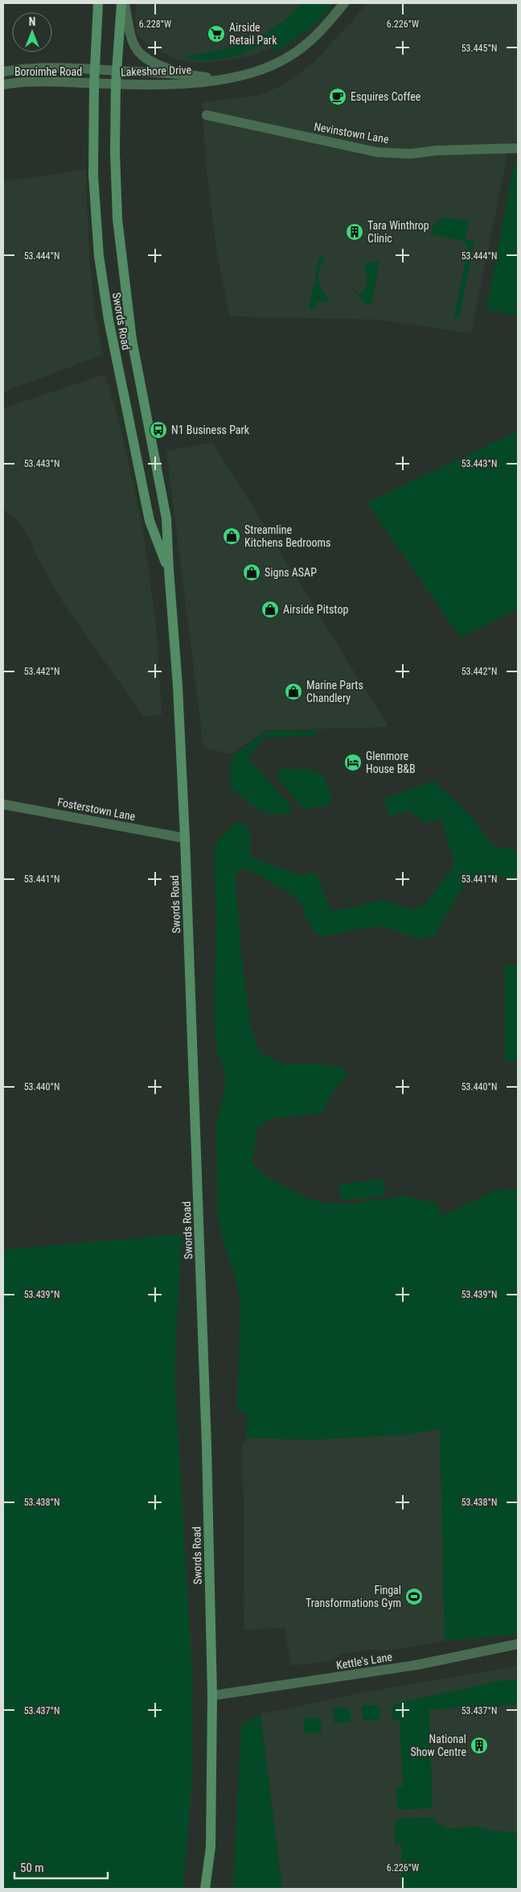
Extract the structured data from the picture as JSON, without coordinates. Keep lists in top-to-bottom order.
{
  "streets": {
    "main road": ["Swords Road"],
    "street": [
      "Lakeshore Drive",
      "Boroimhe Road",
      "Nevinstown Lane",
      "Fosterstown Lane",
      "Kettle's Lane"
    ]
  },
  "crossings": [
    ["Lakeshore Drive", "Boroimhe Road"],
    ["Lakeshore Drive", "Swords Road"],
    ["Boroimhe Road", "Swords Road"],
    ["Swords Road", "Fosterstown Lane"],
    ["Swords Road", "Kettle's Lane"]
  ],
  "places": {
    "supermarket": ["Airside Retail Park"],
    "cafe": ["Esquires Coffee"],
    "building": ["Tara Winthrop Clinic", "National Show Centre"],
    "bus stop": ["N1 Business Park"],
    "shop": [
      "Streamline Kitchens Bedrooms",
      "Signs ASAP",
      "Airside Pitstop",
      "Marine Parts Chandlery"
    ],
    "hotel": ["Glenmore House B&B"],
    "sports": ["Fingal Transformations Gym"]
  },
  "scale_bar": "50 m",
  "north": "top",
  "coordinates": [
    "6.228°W",
    "6.226°W",
    "53.445°N",
    "53.444°N",
    "53.443°N",
    "53.442°N",
    "53.441°N",
    "53.440°N",
    "53.439°N",
    "53.438°N",
    "53.437°N"
  ]
}
